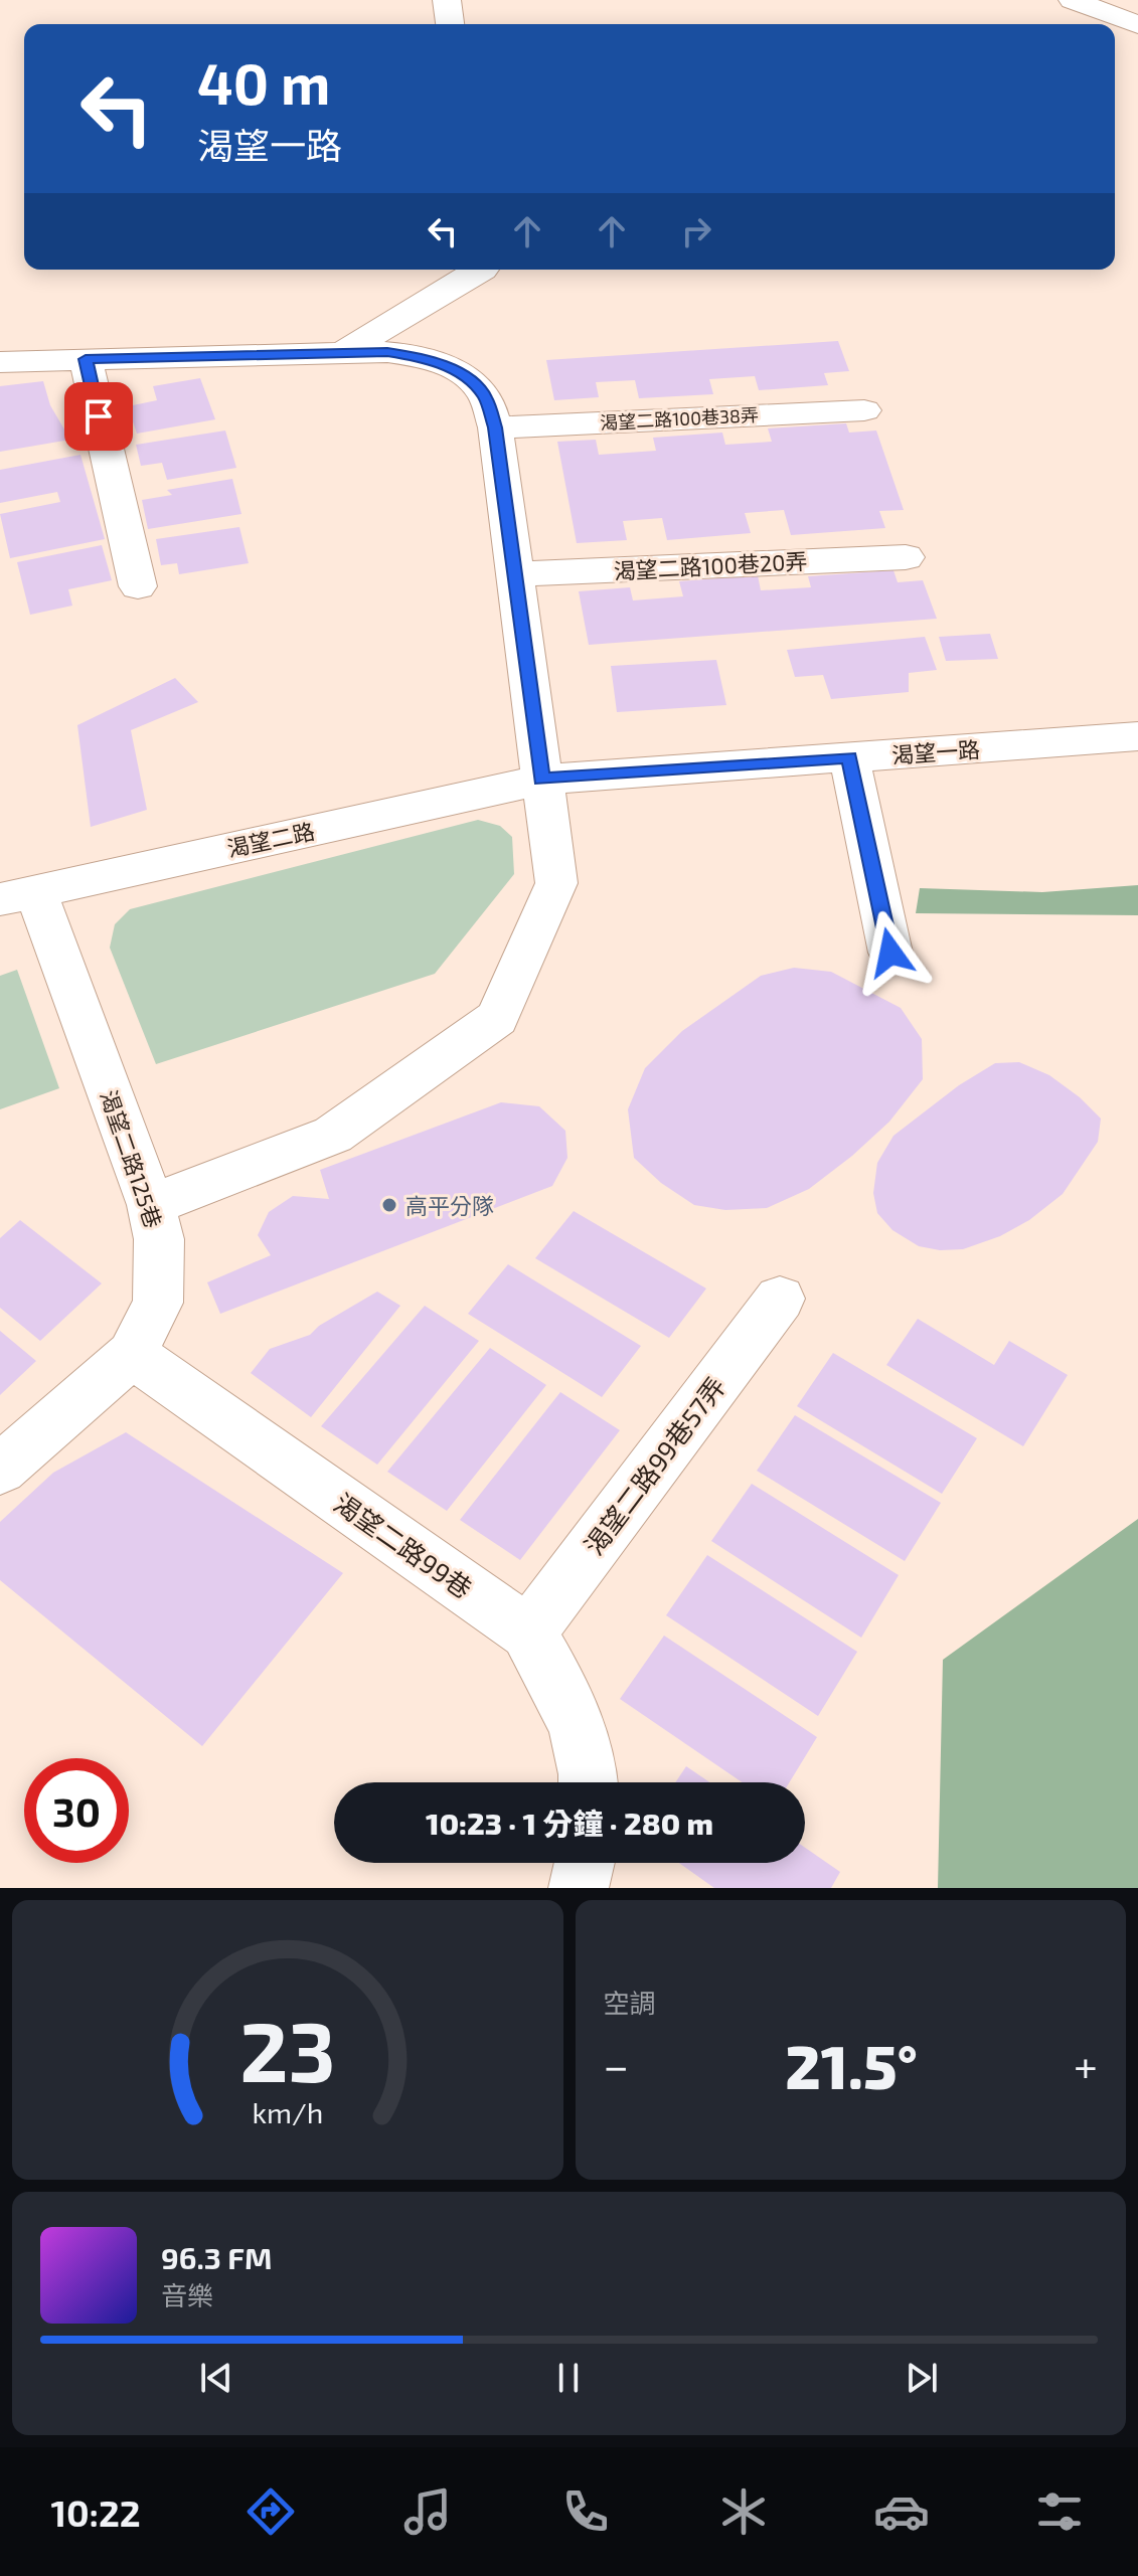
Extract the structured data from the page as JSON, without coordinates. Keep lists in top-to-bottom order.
{
  "streets": {
    "street": [
      "渴望二路100巷38弄",
      "渴望二路100巷20弄",
      "渴望一路",
      "渴望二路",
      "渴望二路125巷",
      "渴望二路99巷57弄",
      "渴望二路99巷"
    ]
  },
  "crossings": [
    ["渴望一路", "渴望二路"],
    ["渴望二路", "渴望二路125巷"],
    ["渴望二路125巷", "渴望二路99巷"],
    ["渴望二路99巷57弄", "渴望二路99巷"]
  ],
  "places": ["高平分隊"],
  "page": {
    "turn": ["40 m", "渴望一路"],
    "limit": "30",
    "trip": "10:23 · 1 分鐘 · 280 m",
    "tile": "空調",
    "heat": ["−", "21.5°", "+"],
    "song": ["96.3 FM", "音樂"],
    "tabs": "10:22",
    "gauge": ["23", "km/h"]
  }
}
